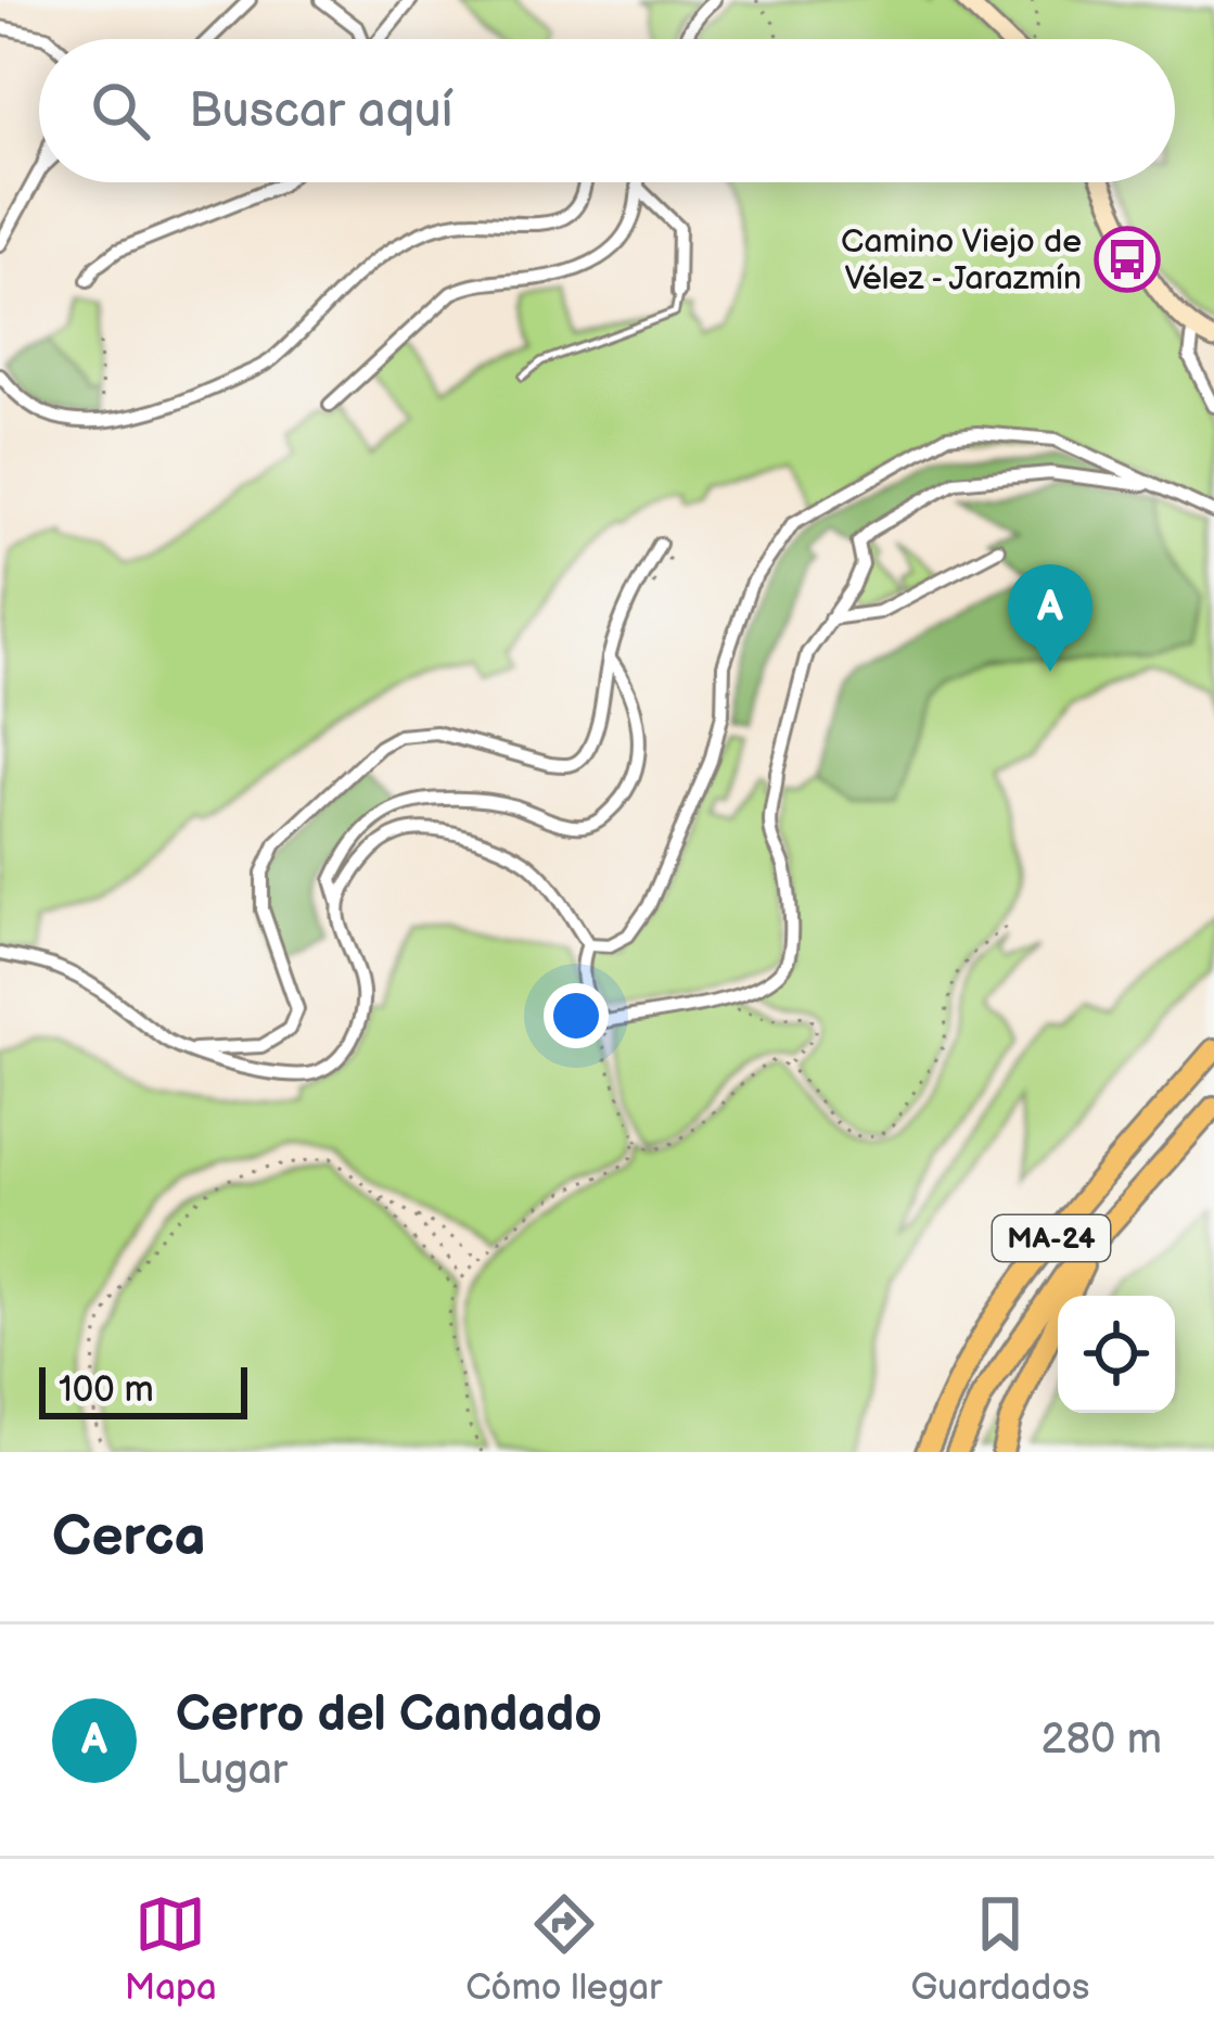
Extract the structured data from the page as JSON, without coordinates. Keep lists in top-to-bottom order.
{
  "streets": {
    "highway": ["MA-24"]
  },
  "places": {
    "bus stop": ["Camino Viejo de Vélez - Jarazmín"]
  },
  "scale_bar": "100 m",
  "page": {
    "search": "Buscar aquí",
    "pins": "A",
    "scale": "100 m",
    "heading": "Cerca",
    "list": [
      {
        "mark": "A",
        "name": "Cerro del Candado",
        "note": "Lugar",
        "value": "280 m"
      }
    ],
    "nav": ["Mapa", "Cómo llegar", "Guardados"]
  }
}
